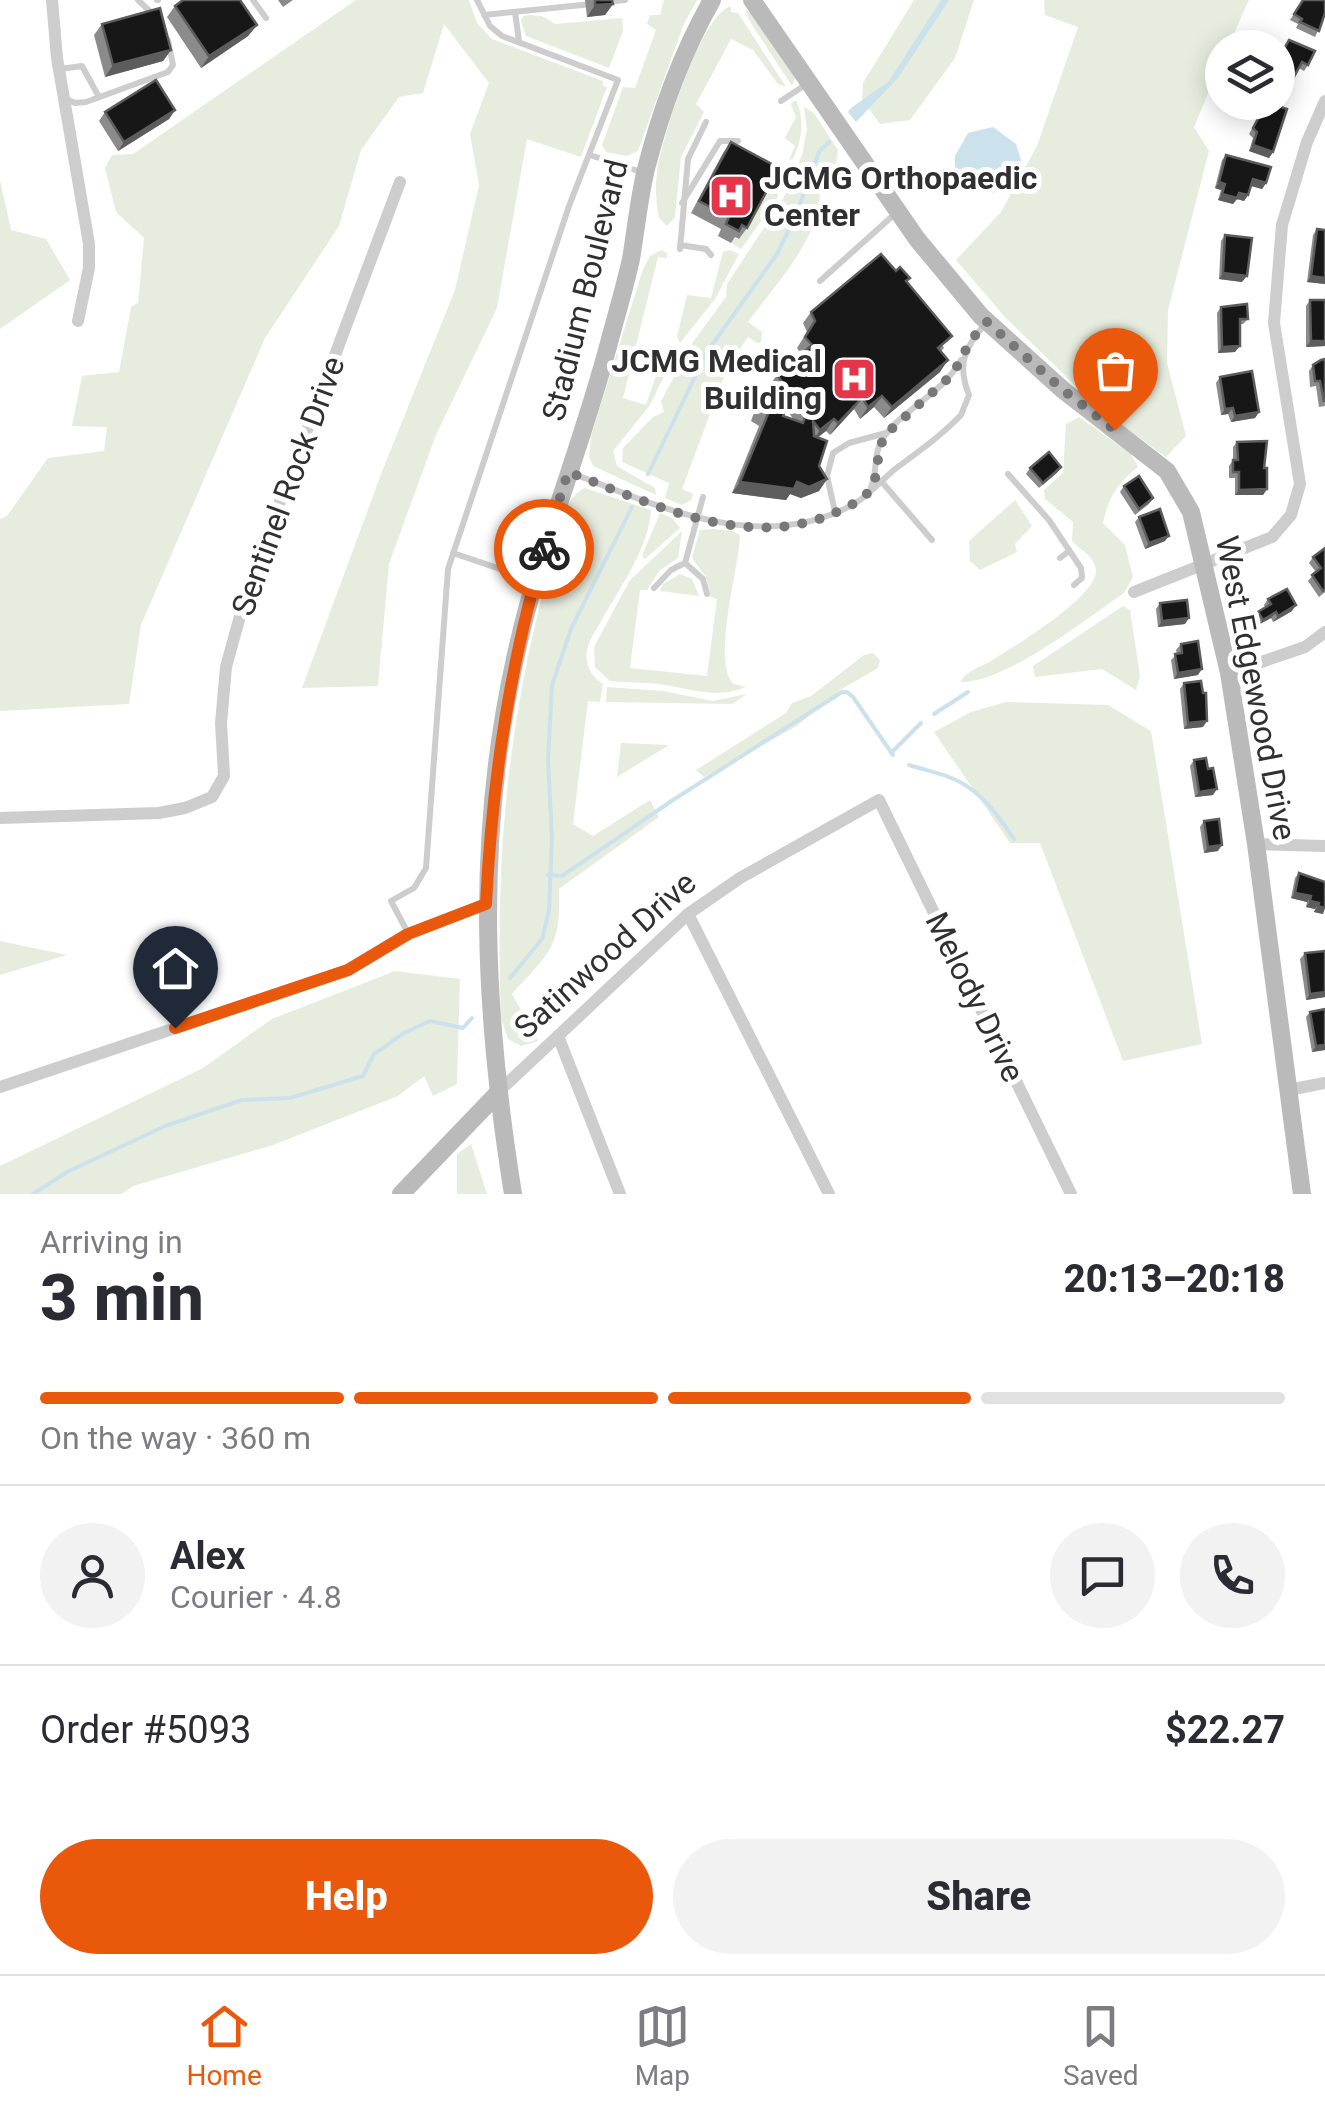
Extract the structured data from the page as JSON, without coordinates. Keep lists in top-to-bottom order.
{
  "streets": {
    "street": [
      "Stadium Boulevard",
      "Sentinel Rock Drive",
      "West Edgewood Drive",
      "Satinwood Drive",
      "Melody Drive"
    ]
  },
  "crossings": [
    ["Stadium Boulevard", "Satinwood Drive"],
    ["Satinwood Drive", "Melody Drive"]
  ],
  "places": {
    "hospital": ["JCMG Orthopaedic Center", "JCMG Medical Building"]
  },
  "page": {
    "heading": ["3 min", "Arriving in", "20:13–20:18"],
    "panel": [
      "Alex",
      "Courier · 4.8",
      "Order #5093",
      "$22.27"
    ],
    "bar": "On the way · 360 m",
    "buttons": ["Help", "Share"],
    "tabs": ["Home", "Map", "Saved"]
  }
}
